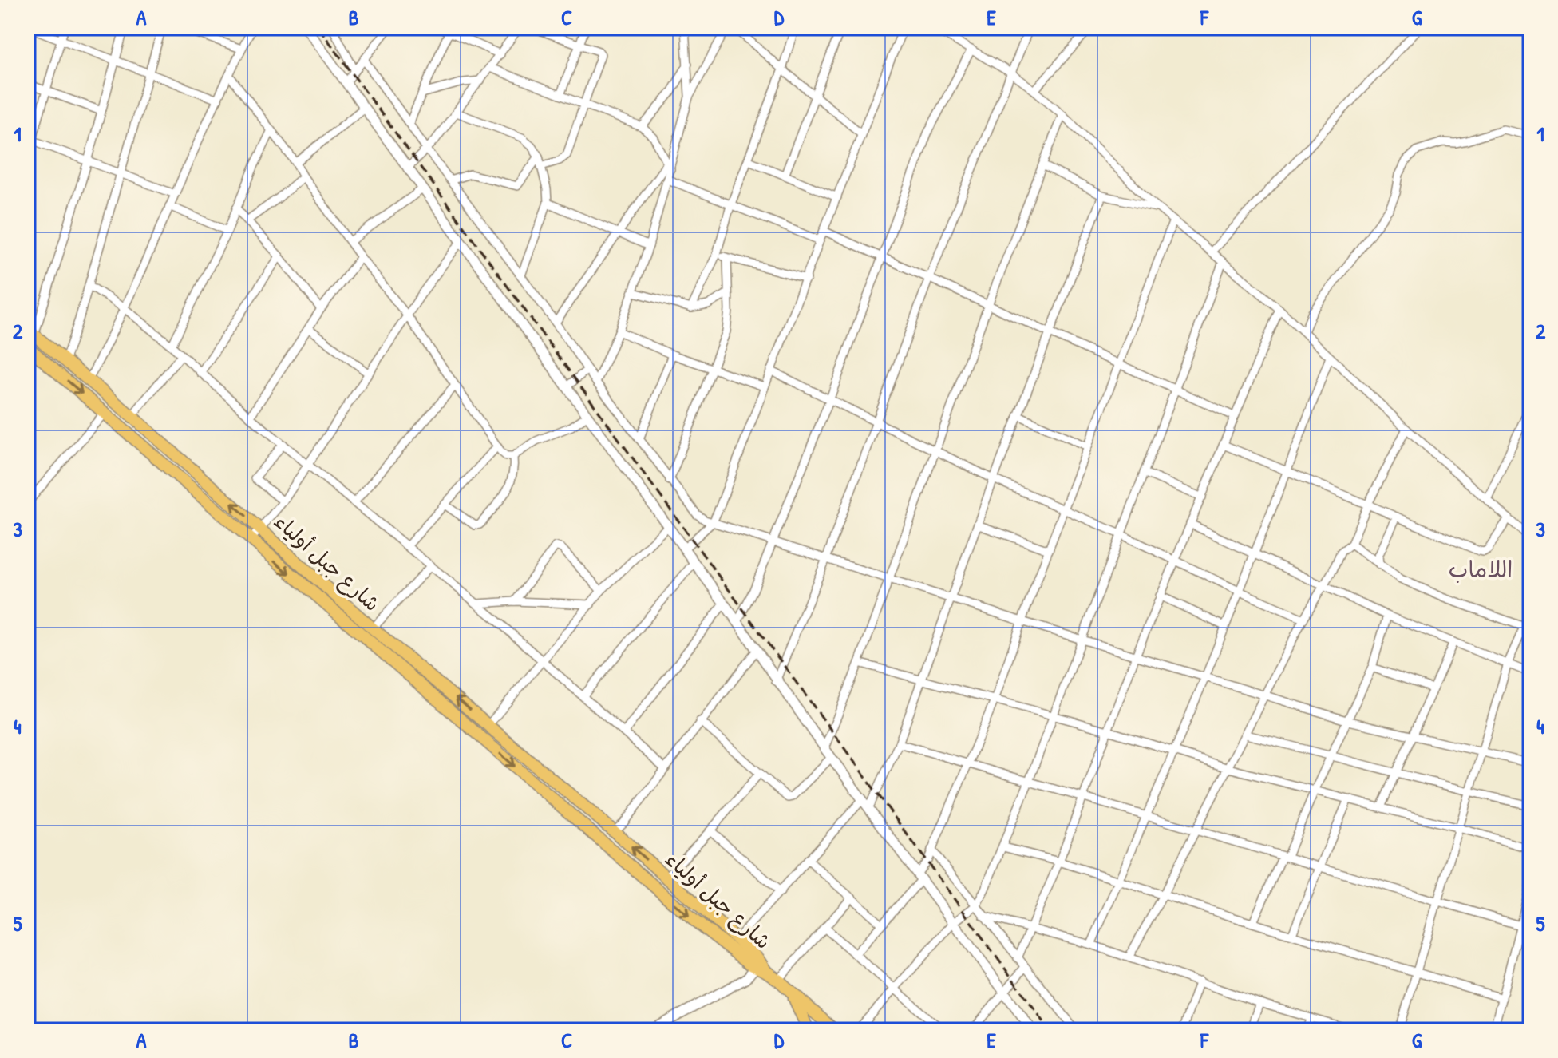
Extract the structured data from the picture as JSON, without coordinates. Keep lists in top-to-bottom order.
{
  "streets": {
    "main road": ["شارع جبل أولياء"]
  },
  "districts": ["اللاماب"],
  "grid": {
    "columns": [
      "A",
      "B",
      "C",
      "D",
      "E",
      "F",
      "G"
    ],
    "rows": [
      "1",
      "2",
      "3",
      "4",
      "5"
    ]
  }
}
